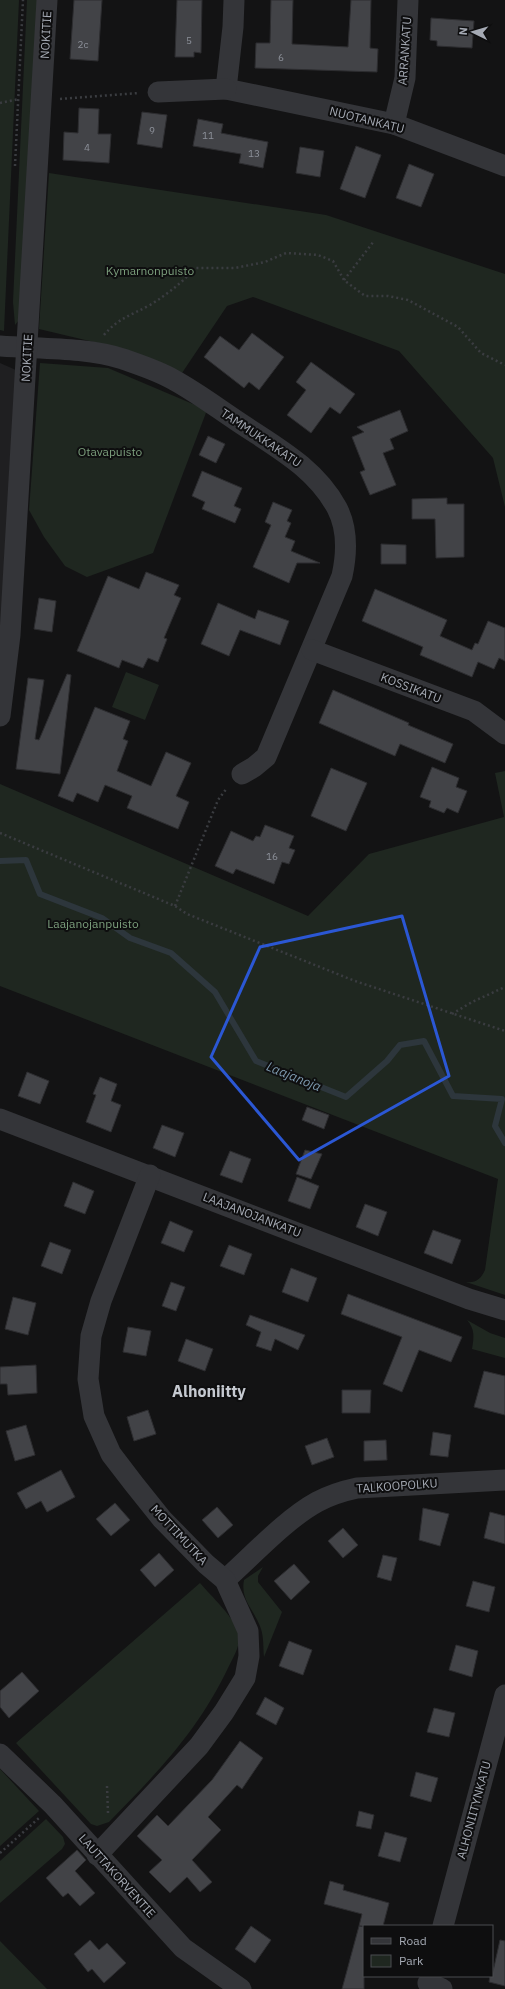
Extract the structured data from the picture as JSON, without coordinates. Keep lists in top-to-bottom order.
{
  "streets": {
    "street": [
      "NOKITIE",
      "ARRANKATU",
      "NUOTANKATU",
      "TAMMUKKAKATU",
      "KOSSIKATU",
      "LAAJANOJANKATU",
      "TALKOOPOLKU",
      "MOTTIMUTKA",
      "ALHONIITYNKATU",
      "LAUTTAKORVENTIE"
    ]
  },
  "crossings": [
    ["NOKITIE", "TAMMUKKAKATU"],
    ["ARRANKATU", "NUOTANKATU"],
    ["TAMMUKKAKATU", "KOSSIKATU"],
    ["LAAJANOJANKATU", "MOTTIMUTKA"],
    ["TALKOOPOLKU", "MOTTIMUTKA"],
    ["MOTTIMUTKA", "LAUTTAKORVENTIE"]
  ],
  "districts": ["Alhoniitty"],
  "water": ["Laajanoja"],
  "parks": ["Kymarnonpuisto", "Otavapuisto", "Laajanojanpuisto"],
  "house_numbers": [
    "5",
    "2c",
    "6",
    "9",
    "11",
    "4",
    "13",
    "16"
  ],
  "legend": ["Road", "Park"],
  "north": "left"
}
